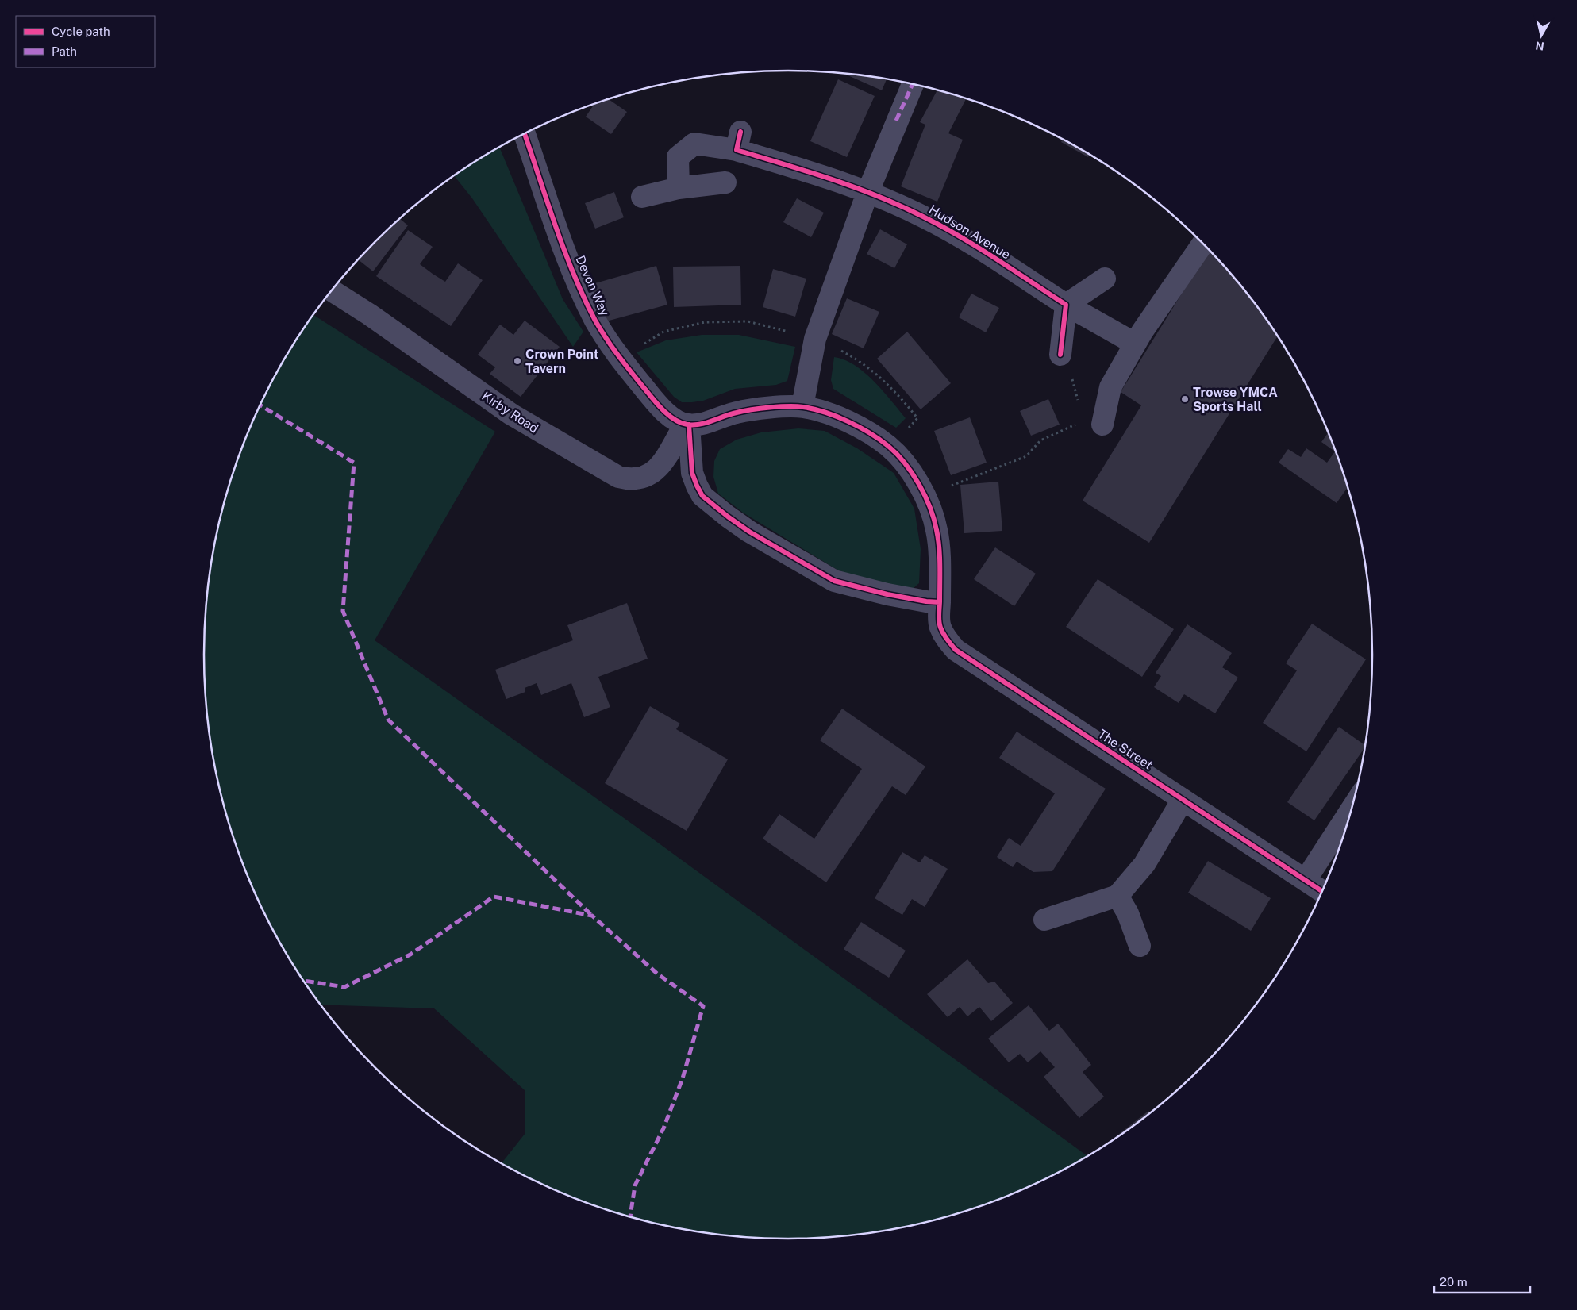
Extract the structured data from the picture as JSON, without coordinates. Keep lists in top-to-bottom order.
{
  "streets": {
    "street": [
      "Hudson Avenue",
      "Devon Way",
      "Kirby Road",
      "The Street"
    ]
  },
  "crossings": [
    ["Devon Way", "Kirby Road"]
  ],
  "places": ["Crown Point Tavern", "Trowse YMCA Sports Hall"],
  "legend": ["Cycle path", "Path"],
  "scale_bar": "20 m",
  "north": "bottom"
}
